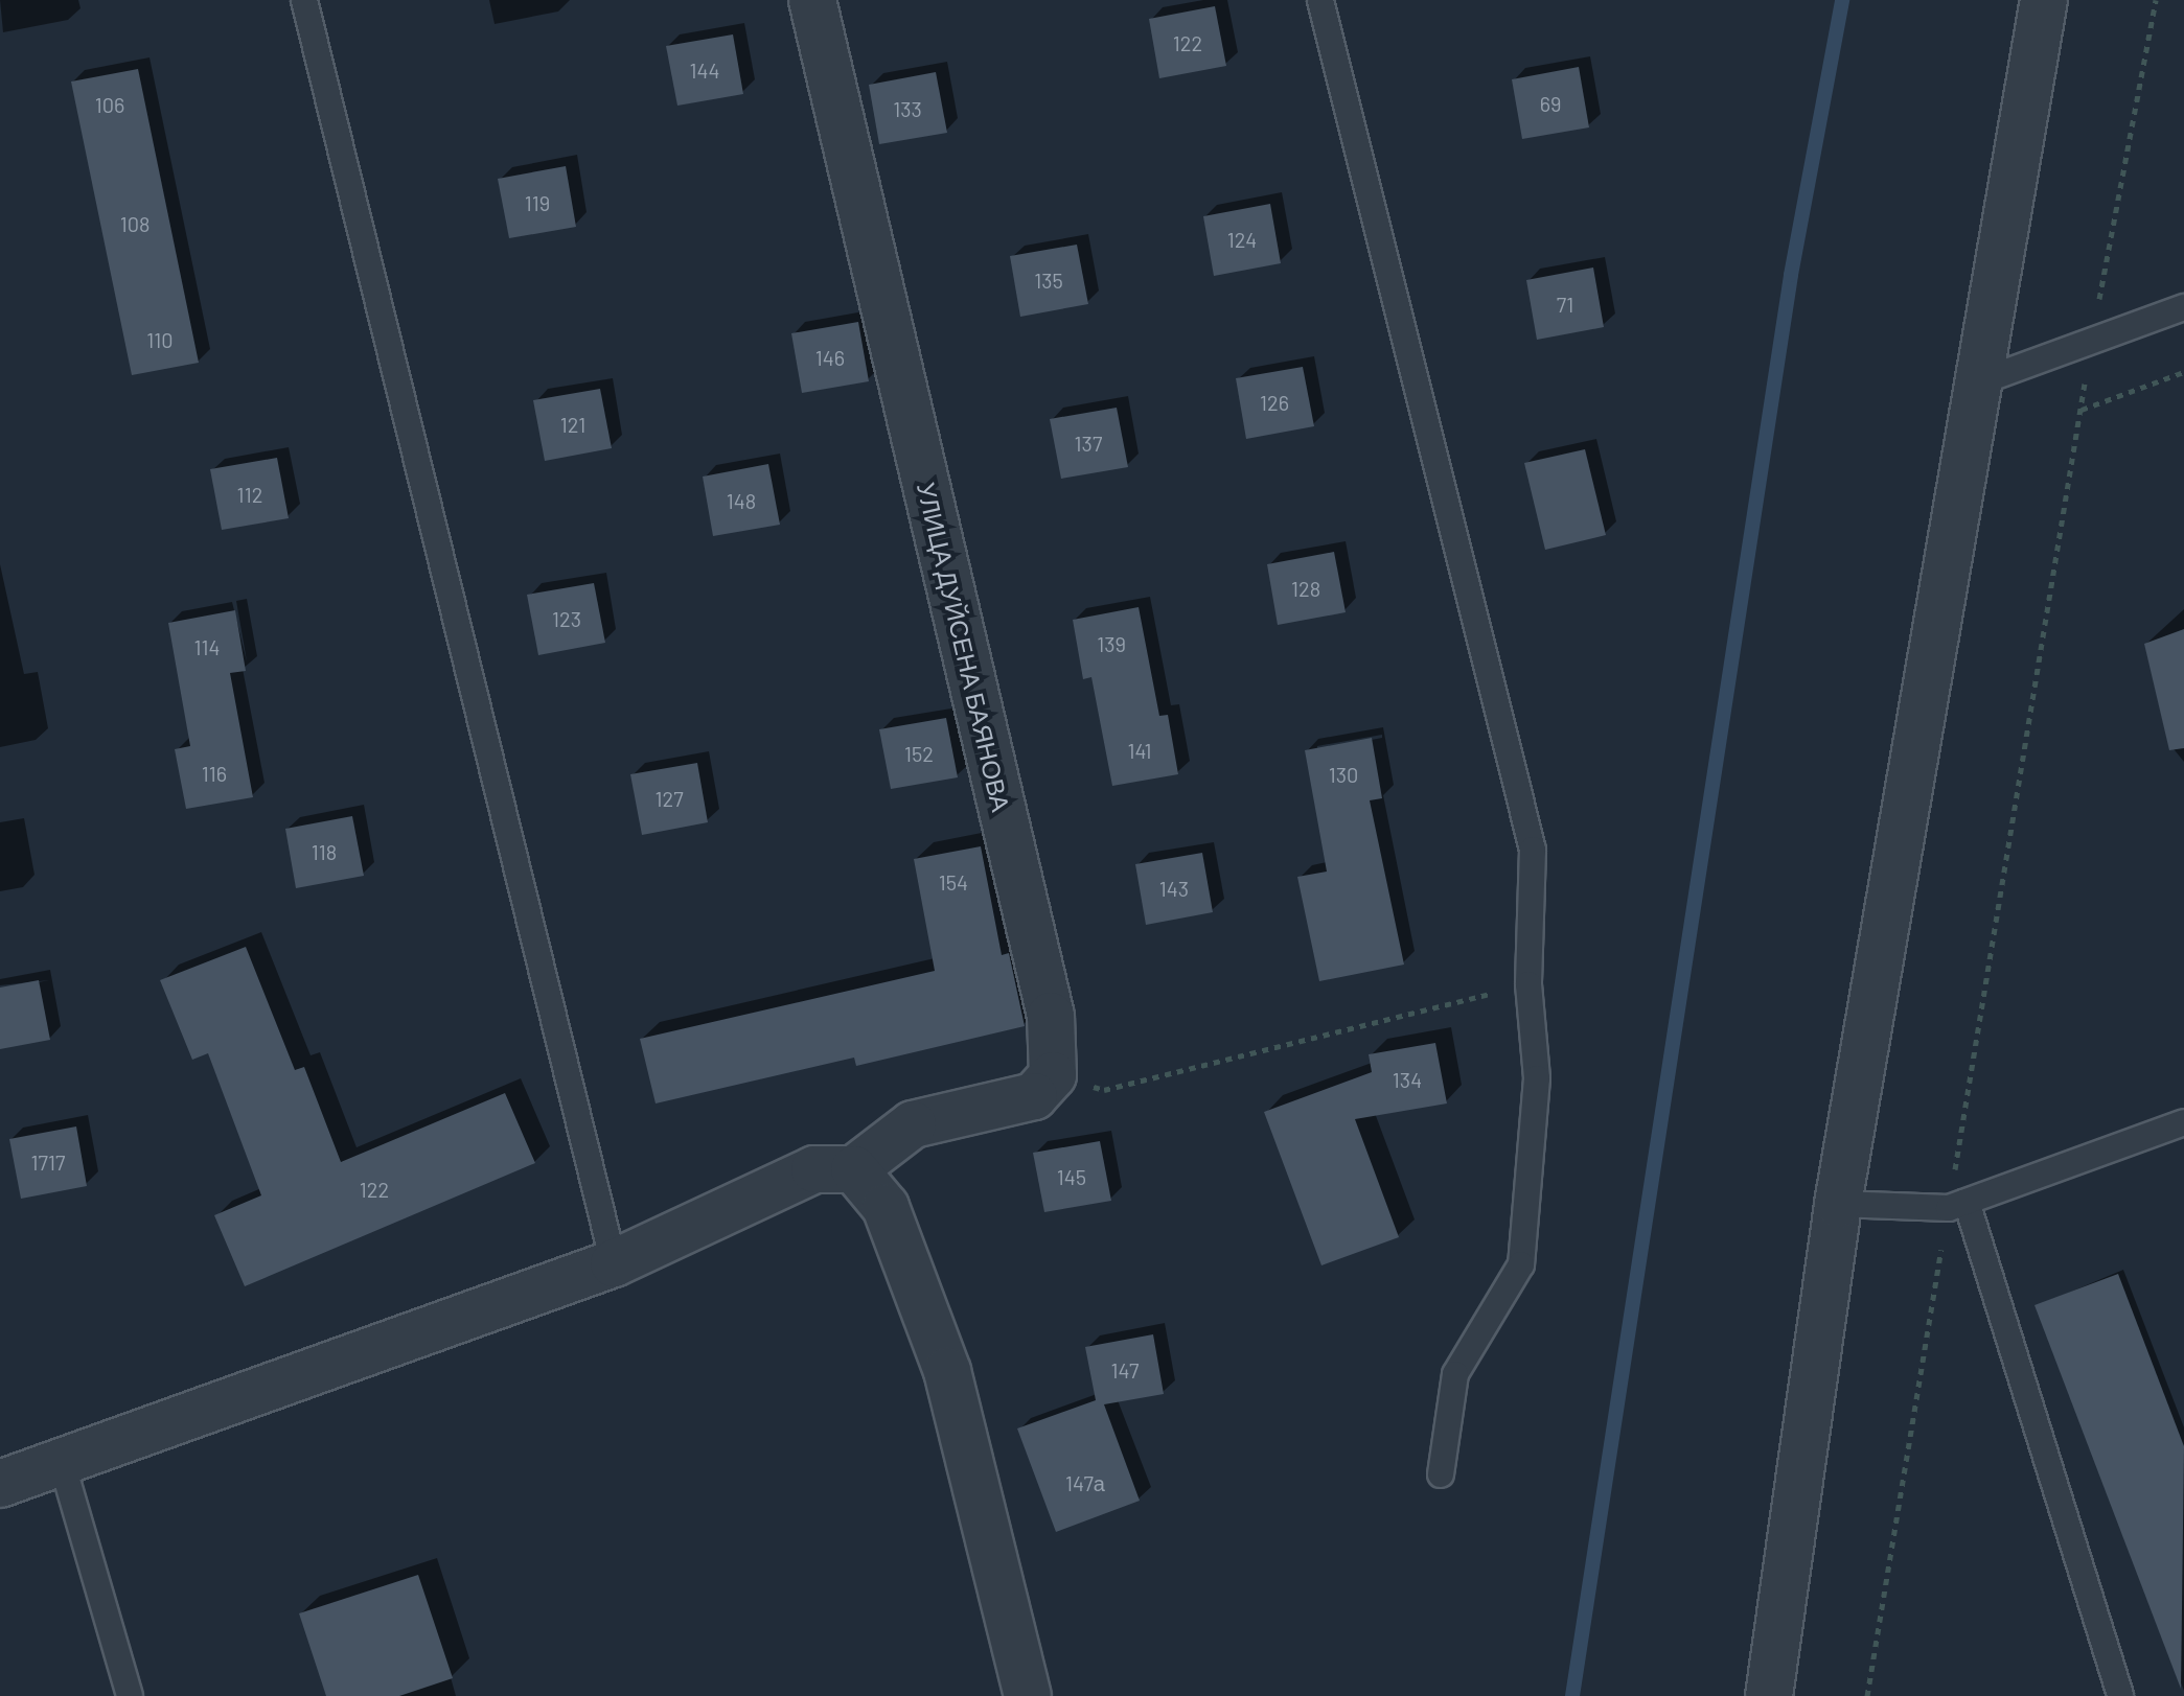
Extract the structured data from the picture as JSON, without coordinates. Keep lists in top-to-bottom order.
{
  "streets": {
    "street": ["УЛИЦА ДУЙСЕНА БАЯНОВА"]
  },
  "house_numbers": [
    "122",
    "144",
    "69",
    "106",
    "133",
    "119",
    "108",
    "124",
    "135",
    "71",
    "110",
    "146",
    "126",
    "121",
    "137",
    "112",
    "148",
    "128",
    "123",
    "139",
    "114",
    "141",
    "152",
    "116",
    "130",
    "127",
    "118",
    "154",
    "143",
    "134",
    "1717",
    "145",
    "122",
    "147",
    "147а"
  ]
}
